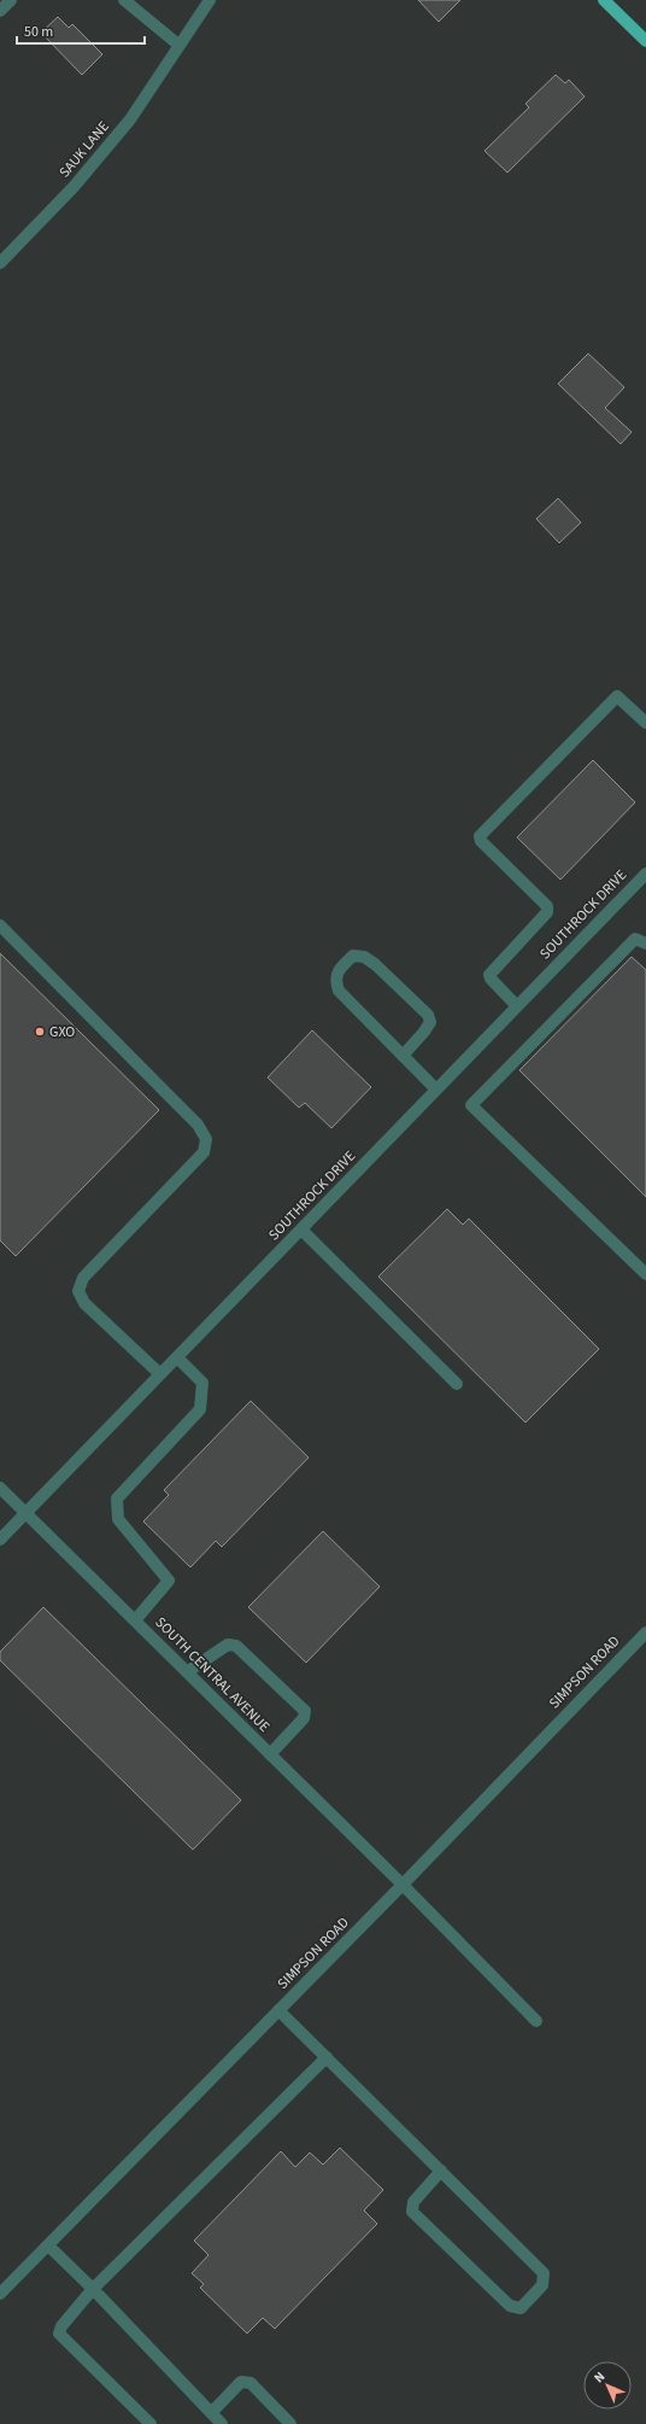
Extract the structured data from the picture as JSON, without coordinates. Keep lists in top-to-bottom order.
{
  "streets": {
    "street": [
      "SAUK LANE",
      "SOUTHROCK DRIVE",
      "SIMPSON ROAD",
      "SOUTH CENTRAL AVENUE"
    ]
  },
  "crossings": [
    ["SOUTHROCK DRIVE", "SOUTH CENTRAL AVENUE"],
    ["SIMPSON ROAD", "SOUTH CENTRAL AVENUE"]
  ],
  "places": ["GXO"],
  "scale_bar": "50 m",
  "north": "top left"
}
